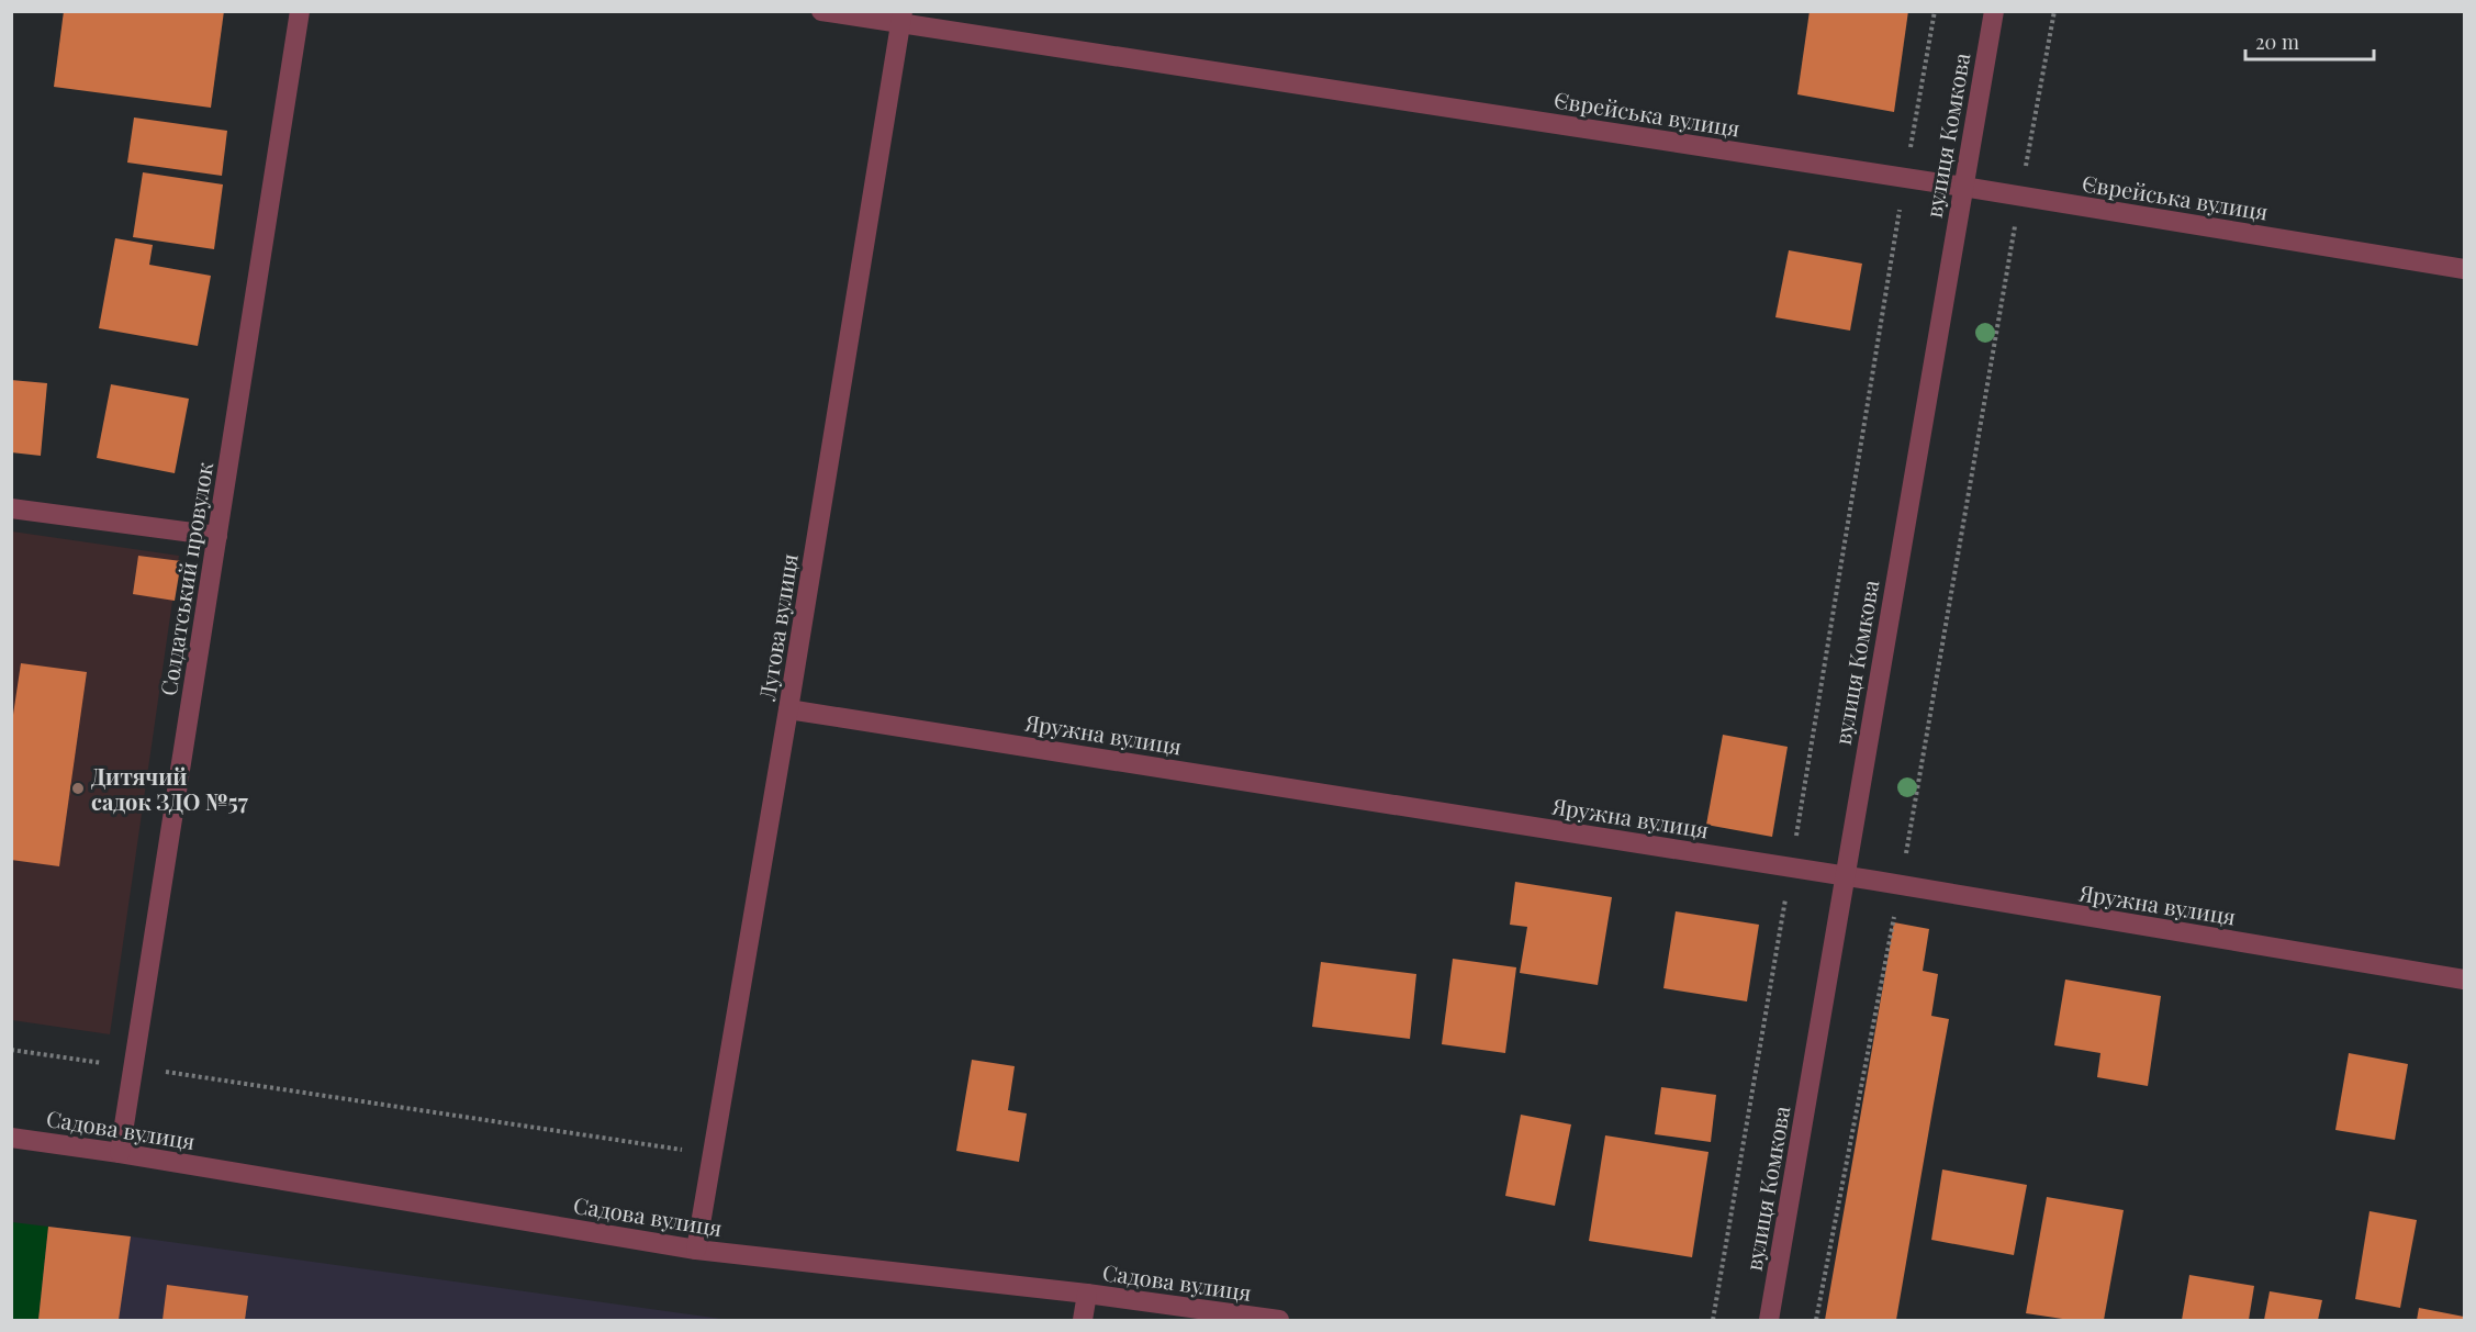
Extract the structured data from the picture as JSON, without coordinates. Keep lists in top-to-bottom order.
{
  "streets": {
    "street": [
      "Єврейська вулиця",
      "вулиця Комкова",
      "Солдатський провулок",
      "Лугова вулиця",
      "Яружна вулиця",
      "Садова вулиця"
    ]
  },
  "crossings": [
    ["Єврейська вулиця", "вулиця Комкова"],
    ["Єврейська вулиця", "Лугова вулиця"],
    ["вулиця Комкова", "Яружна вулиця"],
    ["Солдатський провулок", "Садова вулиця"],
    ["Лугова вулиця", "Яружна вулиця"],
    ["Лугова вулиця", "Садова вулиця"]
  ],
  "places": ["Дитячий садок ЗДО №57"],
  "scale_bar": "20 m"
}
